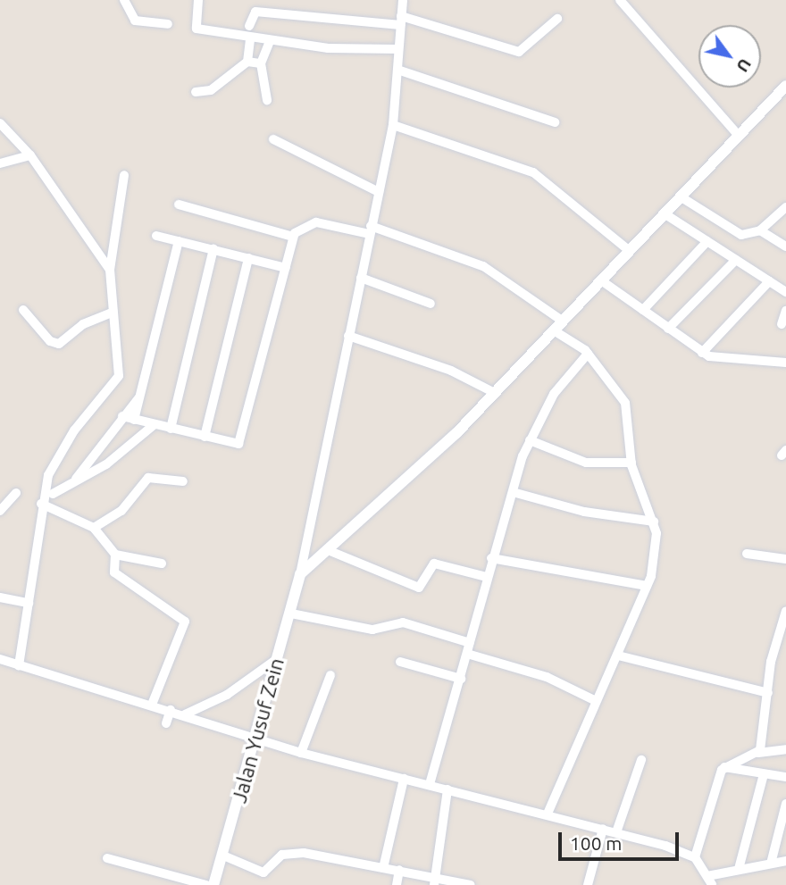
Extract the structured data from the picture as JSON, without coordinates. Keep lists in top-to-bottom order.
{
  "streets": {
    "street": ["Jalan Yusuf Zein"]
  },
  "scale_bar": "100 m",
  "north": "bottom right"
}
